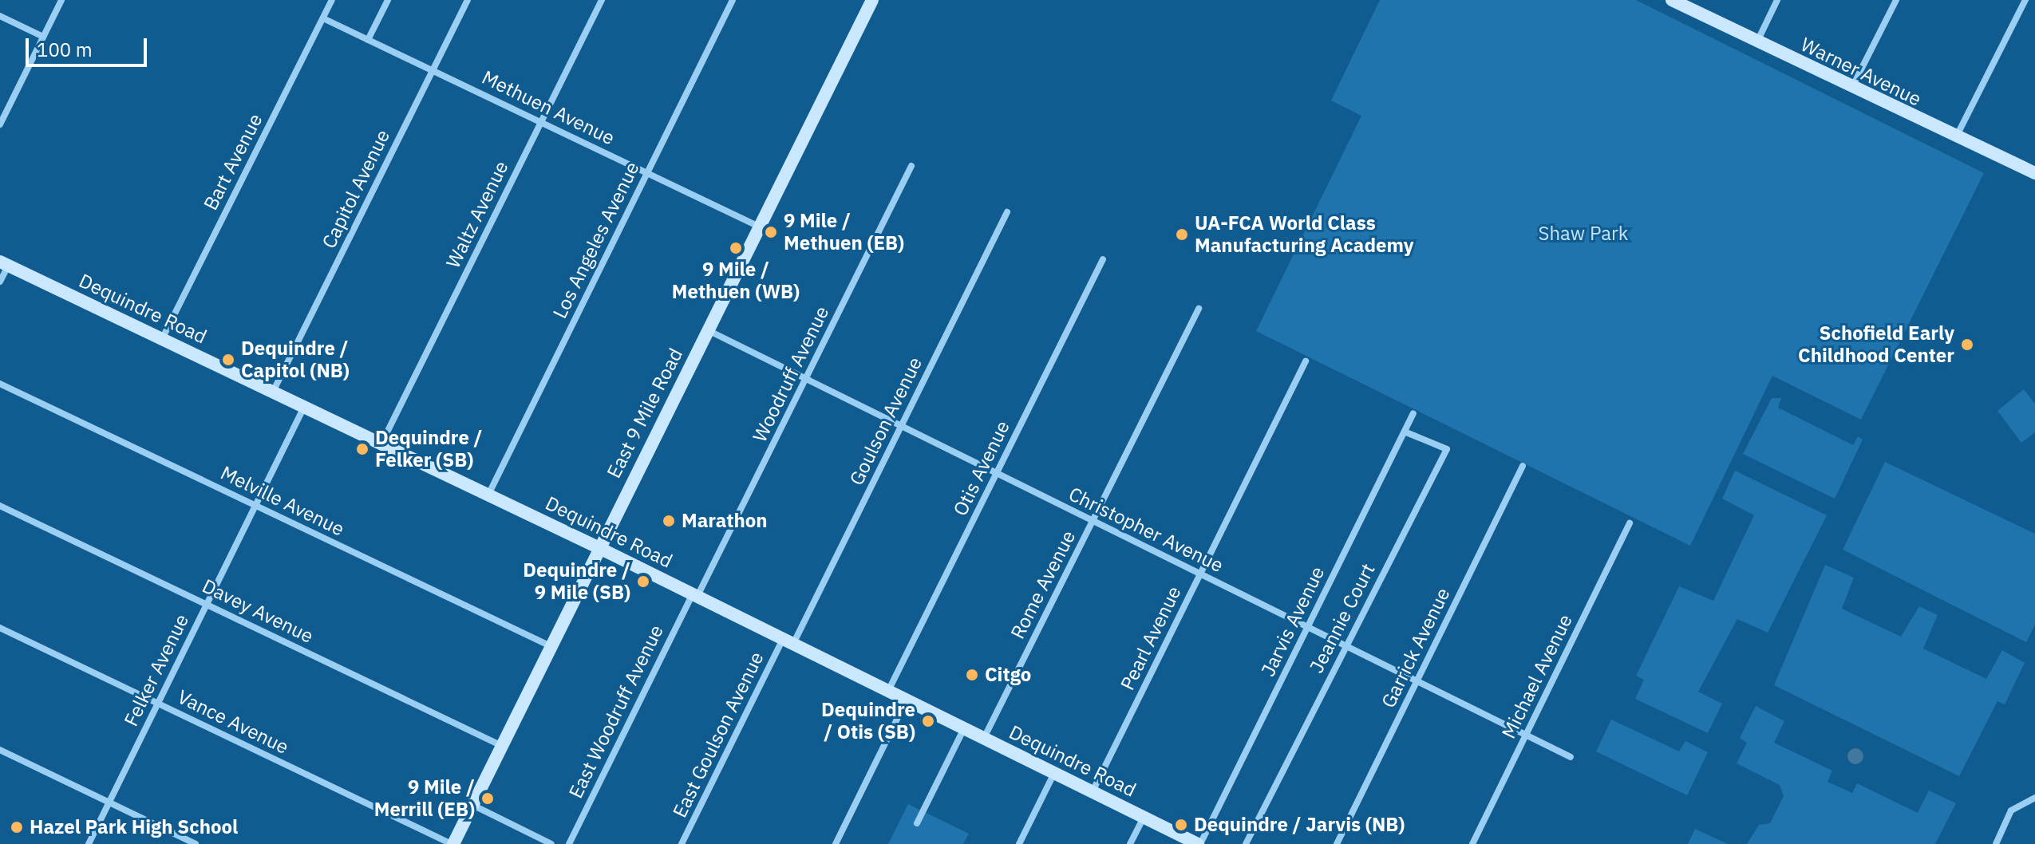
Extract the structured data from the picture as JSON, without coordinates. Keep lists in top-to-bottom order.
{
  "streets": {
    "main road": ["Warner Avenue", "Dequindre Road", "East 9 Mile Road"],
    "street": [
      "Methuen Avenue",
      "Bart Avenue",
      "Capitol Avenue",
      "Waltz Avenue",
      "Los Angeles Avenue",
      "Woodruff Avenue",
      "Goulson Avenue",
      "Otis Avenue",
      "Melville Avenue",
      "Christopher Avenue",
      "Rome Avenue",
      "Davey Avenue",
      "Jeannie Court",
      "Jarvis Avenue",
      "Pearl Avenue",
      "Garrick Avenue",
      "Felker Avenue",
      "Michael Avenue",
      "East Woodruff Avenue",
      "Vance Avenue",
      "East Goulson Avenue"
    ]
  },
  "crossings": [
    ["Methuen Avenue", "Bart Avenue"],
    ["Methuen Avenue", "Capitol Avenue"],
    ["Methuen Avenue", "Waltz Avenue"],
    ["Methuen Avenue", "Los Angeles Avenue"],
    ["Methuen Avenue", "East 9 Mile Road"],
    ["Bart Avenue", "Dequindre Road"],
    ["Capitol Avenue", "Dequindre Road"],
    ["Waltz Avenue", "Dequindre Road"],
    ["Los Angeles Avenue", "Dequindre Road"],
    ["Dequindre Road", "Woodruff Avenue"],
    ["Dequindre Road", "East 9 Mile Road"],
    ["Dequindre Road", "Goulson Avenue"],
    ["Dequindre Road", "Otis Avenue"],
    ["Dequindre Road", "Rome Avenue"],
    ["Dequindre Road", "Jarvis Avenue"],
    ["Dequindre Road", "Pearl Avenue"],
    ["Dequindre Road", "Felker Avenue"],
    ["Dequindre Road", "East Woodruff Avenue"],
    ["Dequindre Road", "East Goulson Avenue"],
    ["Woodruff Avenue", "Christopher Avenue"],
    ["Woodruff Avenue", "East Woodruff Avenue"],
    ["East 9 Mile Road", "Melville Avenue"],
    ["East 9 Mile Road", "Christopher Avenue"],
    ["East 9 Mile Road", "Davey Avenue"],
    ["East 9 Mile Road", "Vance Avenue"],
    ["Goulson Avenue", "Christopher Avenue"],
    ["Goulson Avenue", "East Goulson Avenue"],
    ["Otis Avenue", "Christopher Avenue"],
    ["Melville Avenue", "Felker Avenue"],
    ["Christopher Avenue", "Rome Avenue"],
    ["Christopher Avenue", "Jeannie Court"],
    ["Christopher Avenue", "Jarvis Avenue"],
    ["Christopher Avenue", "Pearl Avenue"],
    ["Christopher Avenue", "Garrick Avenue"],
    ["Christopher Avenue", "Michael Avenue"],
    ["Davey Avenue", "Felker Avenue"],
    ["Jeannie Court", "Jarvis Avenue"],
    ["Felker Avenue", "Vance Avenue"]
  ],
  "parks": ["Shaw Park"],
  "places": [
    "9 Mile / Methuen (EB)",
    "UA-FCA World Class Manufacturing Academy",
    "9 Mile / Methuen (WB)",
    "Schofield Early Childhood Center",
    "Dequindre / Capitol (NB)",
    "Dequindre / Felker (SB)",
    "Marathon",
    "Dequindre / 9 Mile (SB)",
    "Citgo",
    "Dequindre / Otis (SB)",
    "9 Mile / Merrill (EB)",
    "Dequindre / Jarvis (NB)",
    "Hazel Park High School"
  ],
  "scale_bar": "100 m"
}
